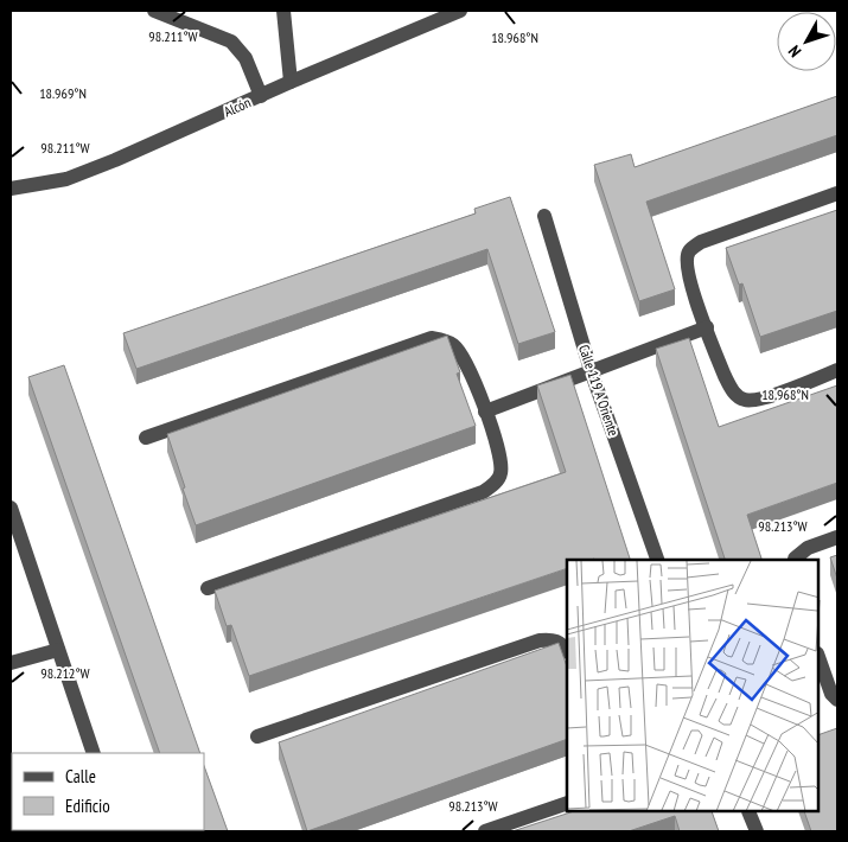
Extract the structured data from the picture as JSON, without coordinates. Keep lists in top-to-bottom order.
{
  "streets": {
    "street": ["Alcón", "Calle 119 A Oriente"]
  },
  "legend": ["Calle", "Edificio"],
  "north": "bottom left",
  "coordinates": [
    "98.211°W",
    "18.968°N",
    "18.969°N",
    "98.213°W",
    "98.212°W"
  ]
}
